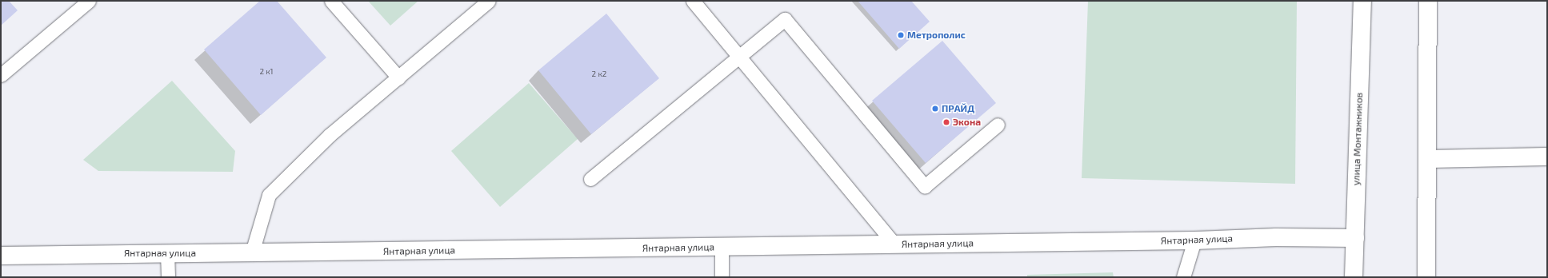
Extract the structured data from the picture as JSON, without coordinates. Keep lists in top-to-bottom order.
{
  "streets": {
    "street": ["улица Монтажников", "Янтарная улица"]
  },
  "crossings": [
    ["улица Монтажников", "Янтарная улица"]
  ],
  "places": ["Метрополис", "ПРАЙД", "Экона"],
  "house_numbers": ["2 к1", "2 к2"]
}
